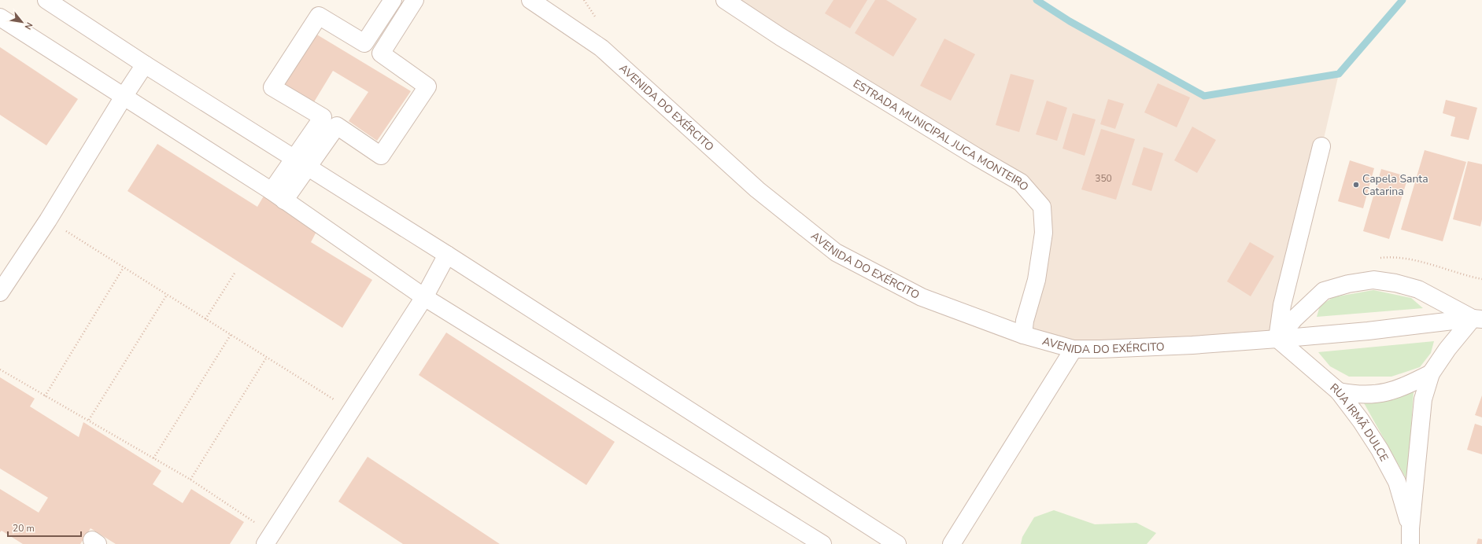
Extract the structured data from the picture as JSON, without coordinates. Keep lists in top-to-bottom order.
{
  "streets": {
    "street": ["AVENIDA DO EXÉRCITO", "ESTRADA MUNICIPAL JUCA MONTEIRO", "RUA IRMÃ DULCE"]
  },
  "crossings": [
    ["AVENIDA DO EXÉRCITO", "ESTRADA MUNICIPAL JUCA MONTEIRO"],
    ["AVENIDA DO EXÉRCITO", "RUA IRMÃ DULCE"]
  ],
  "places": ["Capela Santa Catarina"],
  "house_numbers": ["350"],
  "scale_bar": "20 m",
  "north": "bottom right"
}
